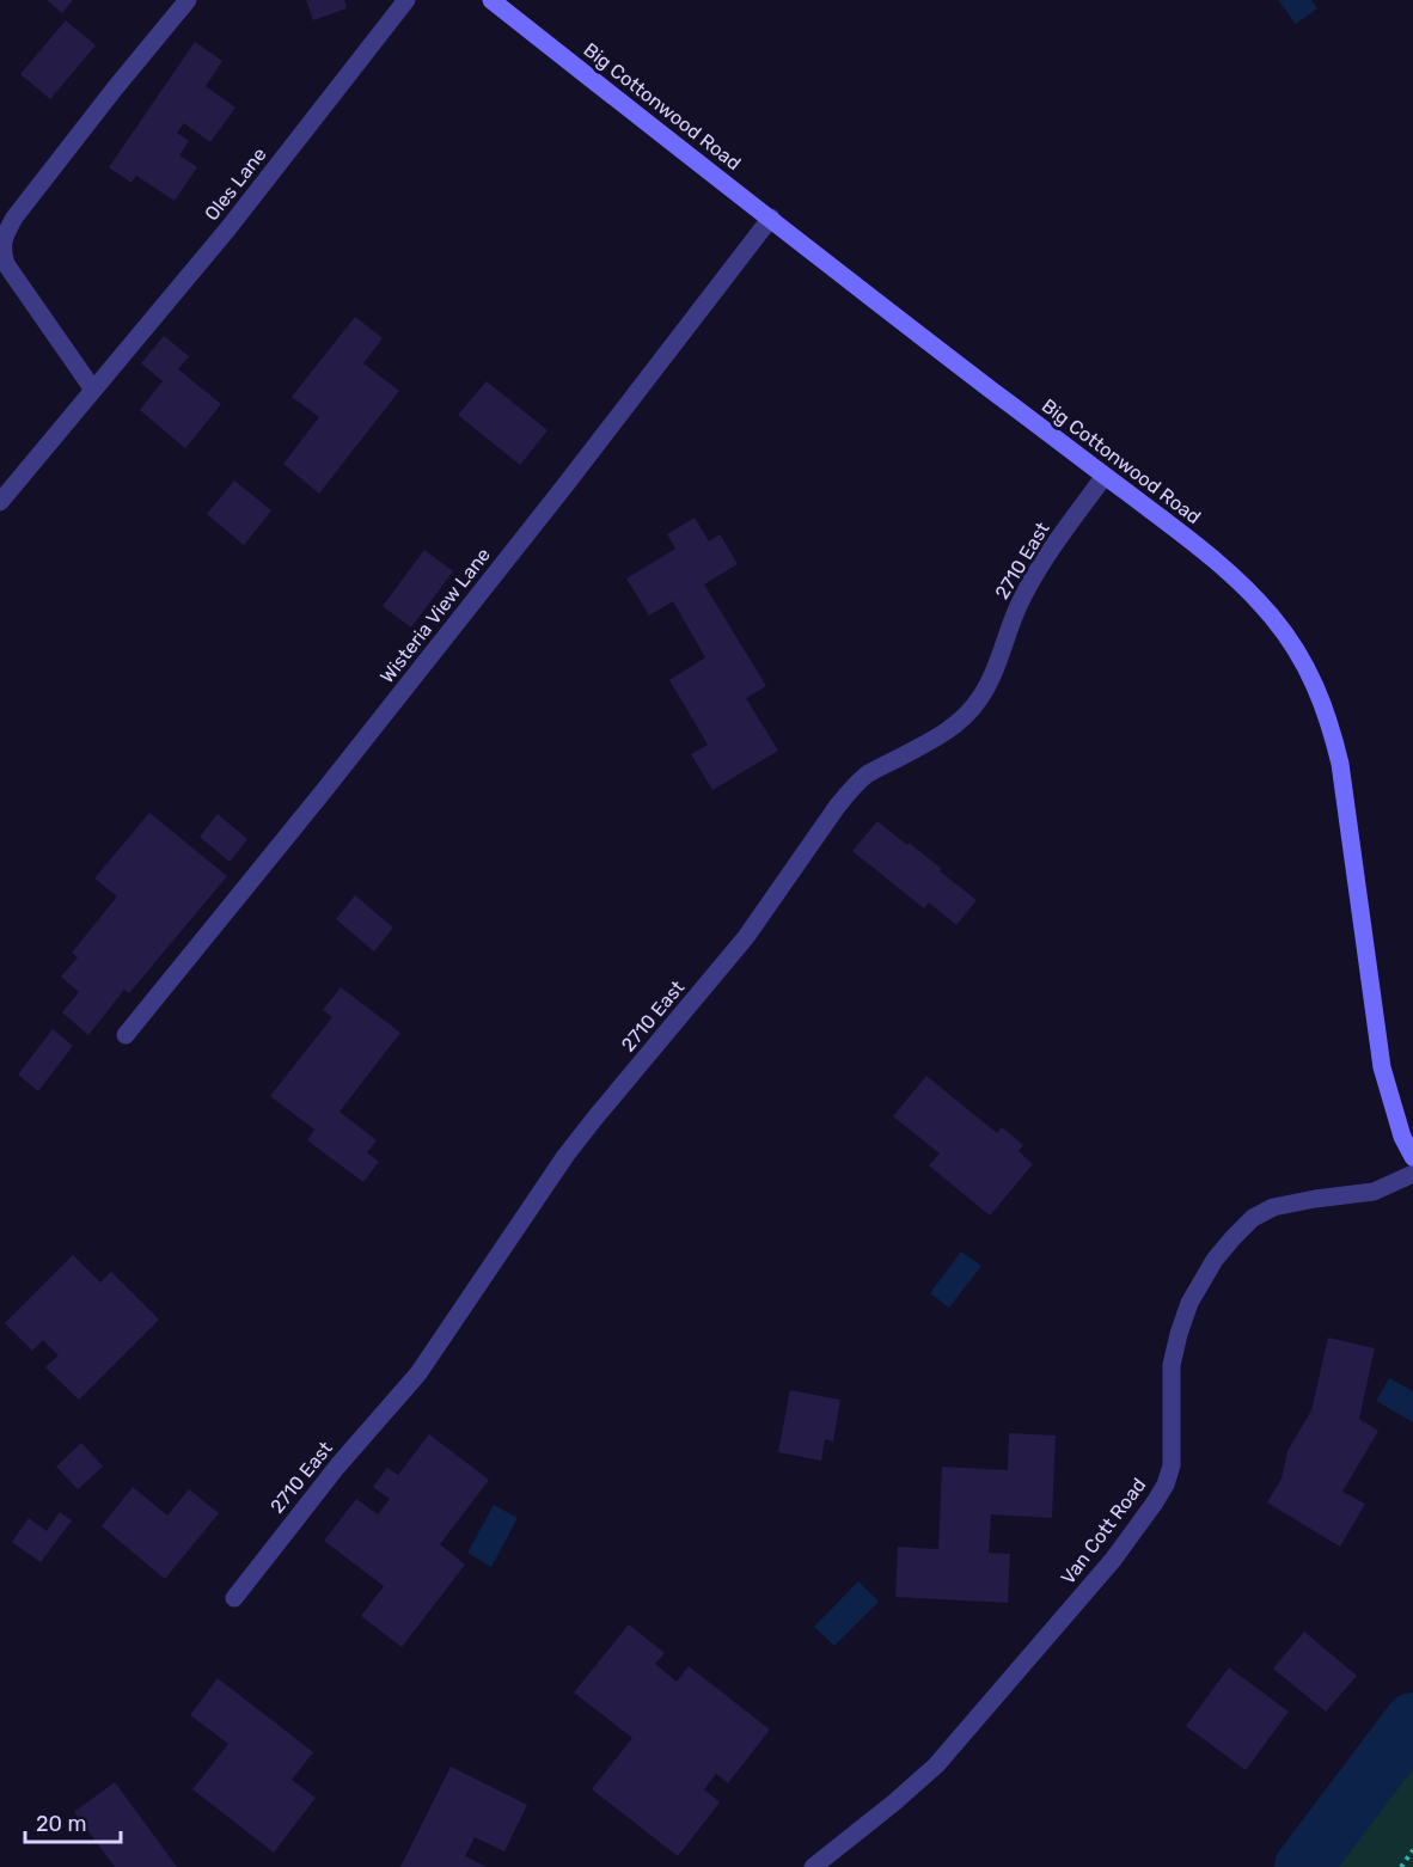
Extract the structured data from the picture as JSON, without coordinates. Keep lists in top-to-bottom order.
{
  "streets": {
    "main road": ["Big Cottonwood Road"],
    "street": [
      "Oles Lane",
      "2710 East",
      "Wisteria View Lane",
      "Van Cott Road"
    ]
  },
  "crossings": [
    ["Big Cottonwood Road", "2710 East"],
    ["Big Cottonwood Road", "Wisteria View Lane"]
  ],
  "scale_bar": "20 m"
}
